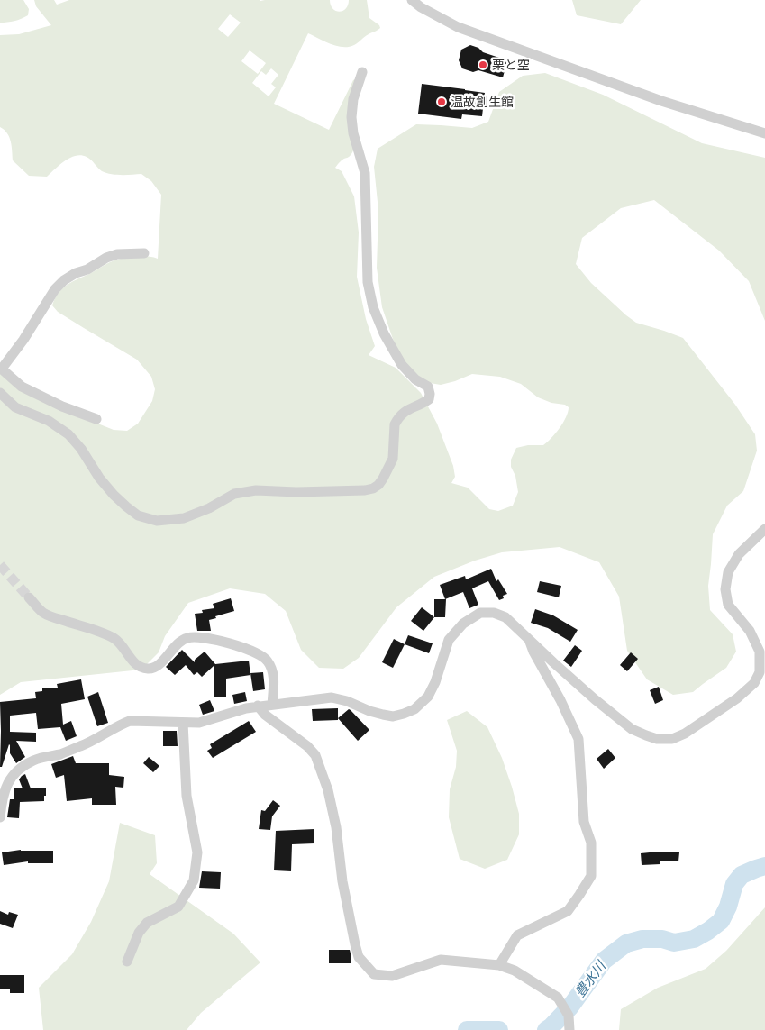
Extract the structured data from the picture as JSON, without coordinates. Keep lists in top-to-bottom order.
{
  "water": ["豊水川"],
  "places": ["栗と空", "温故創生館"]
}
